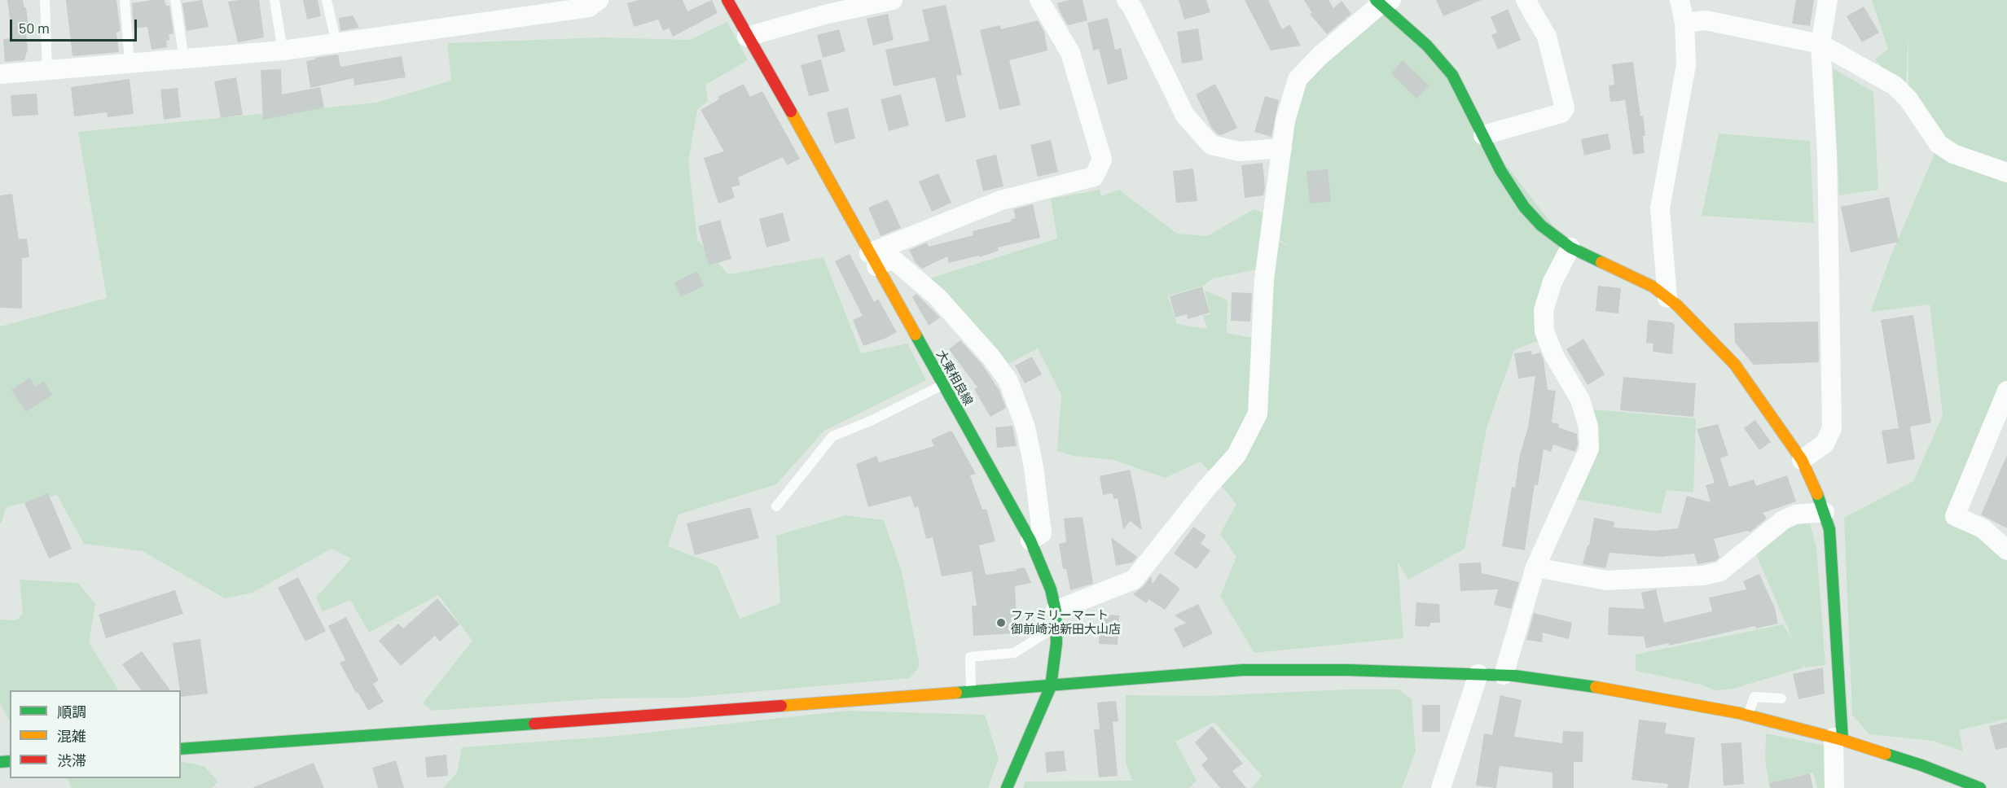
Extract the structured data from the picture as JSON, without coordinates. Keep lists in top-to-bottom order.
{
  "streets": {
    "street": ["大東相良線"]
  },
  "places": ["ファミリーマート 御前崎池新田大山店"],
  "legend": ["順調", "混雑", "渋滞"],
  "scale_bar": "50 m"
}
